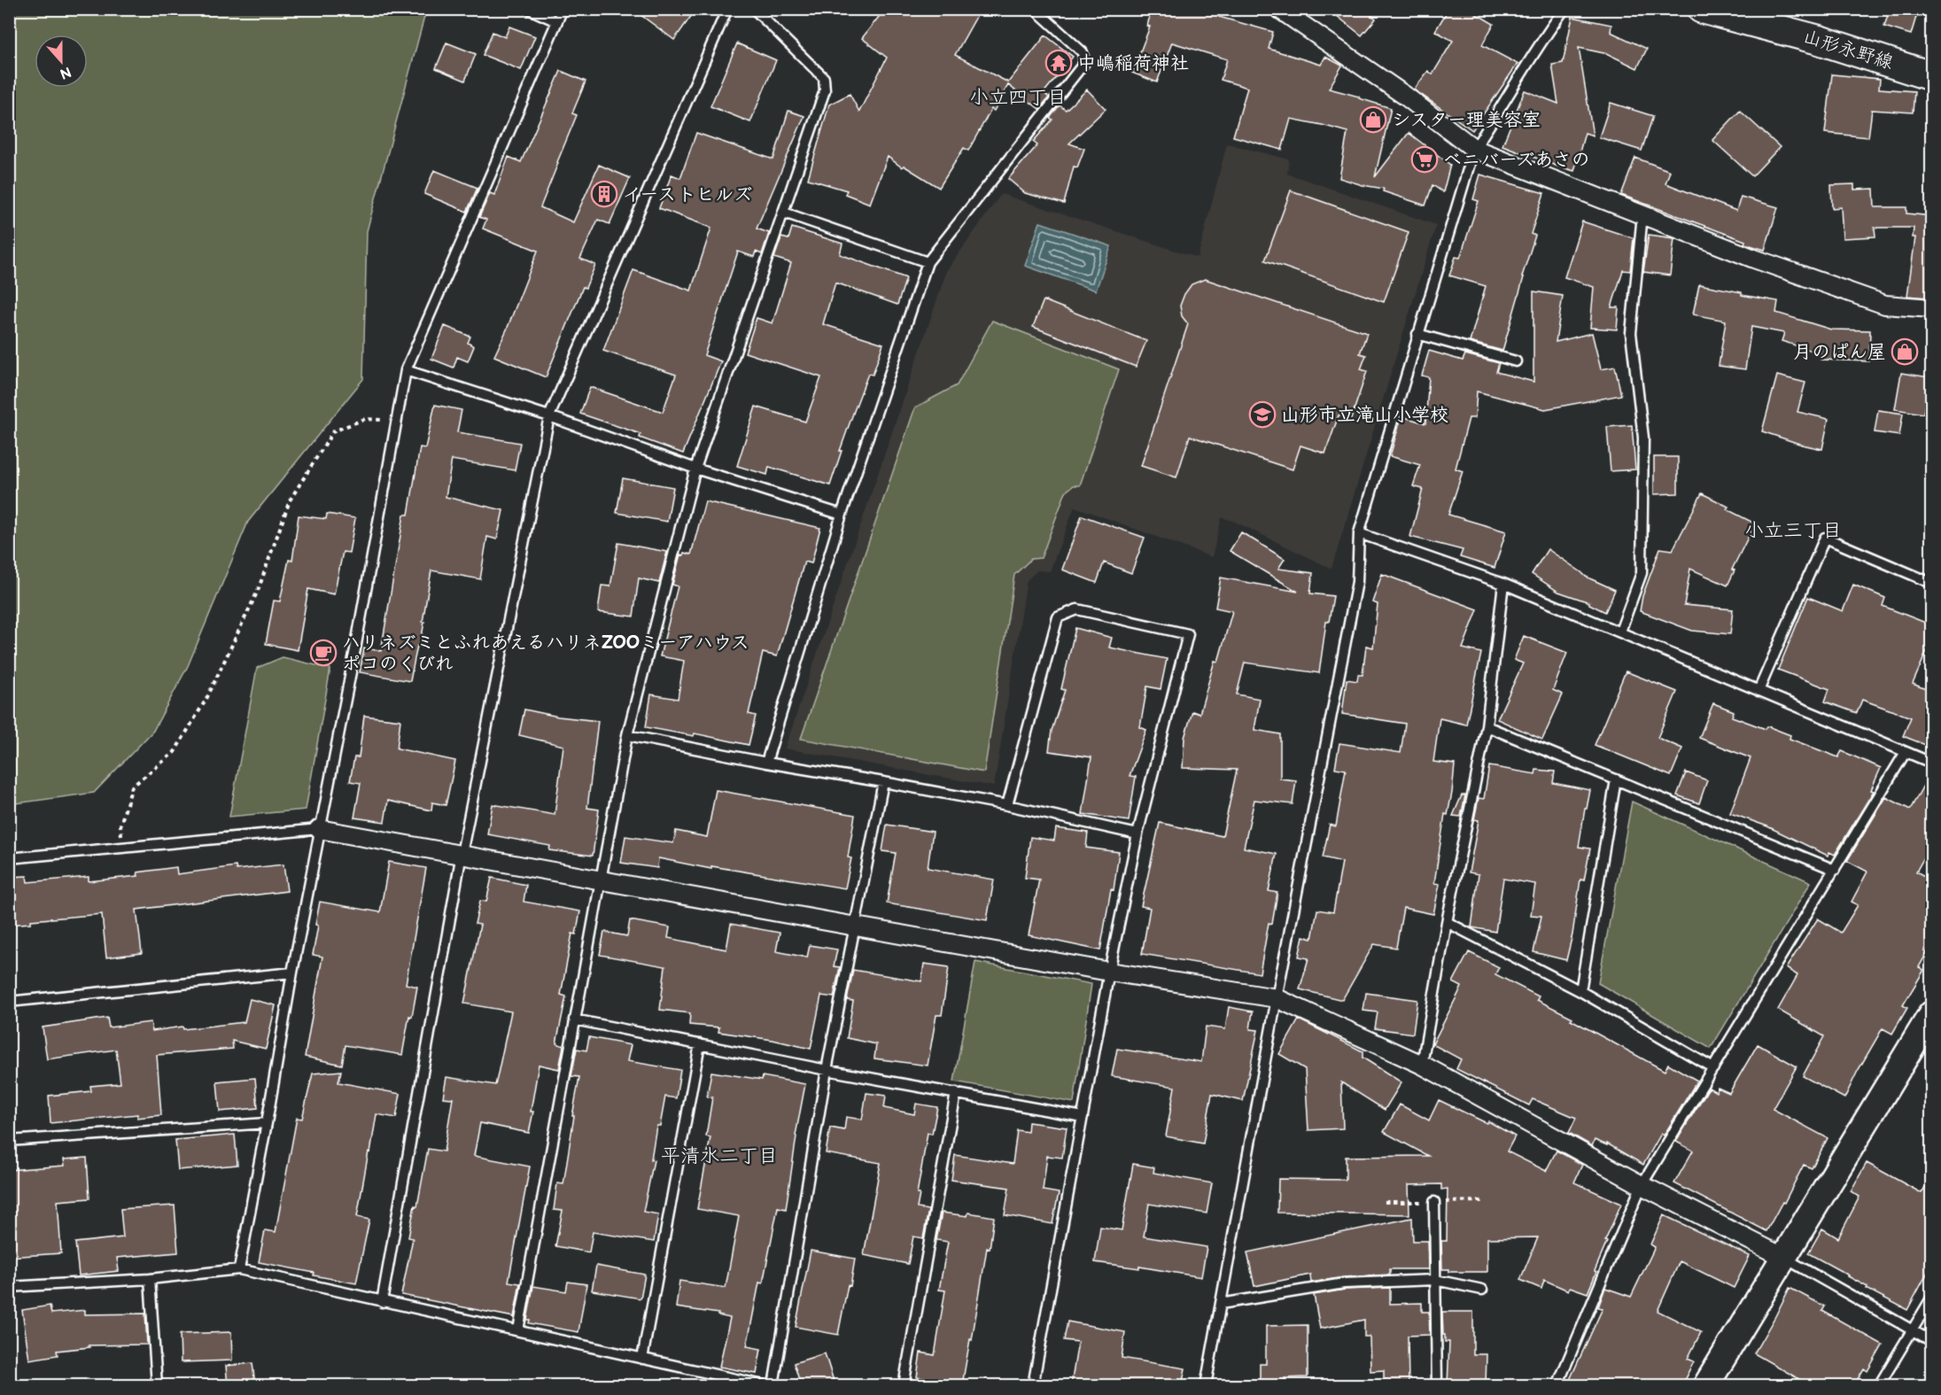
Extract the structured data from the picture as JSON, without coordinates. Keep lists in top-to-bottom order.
{
  "streets": {
    "main road": ["山形永野線"]
  },
  "districts": ["小立四丁目", "小立三丁目", "平清水二丁目"],
  "places": {
    "temple": ["中嶋稲荷神社"],
    "shop": ["シスター理美容室", "月のぱん屋"],
    "supermarket": ["ベニバーズあさの"],
    "building": ["イーストヒルズ"],
    "school or university": ["山形市立滝山小学校"],
    "cafe": ["ハリネズミとふれあえるハリネZOOミーアハウス ポコのくびれ"]
  },
  "north": "bottom"
}
